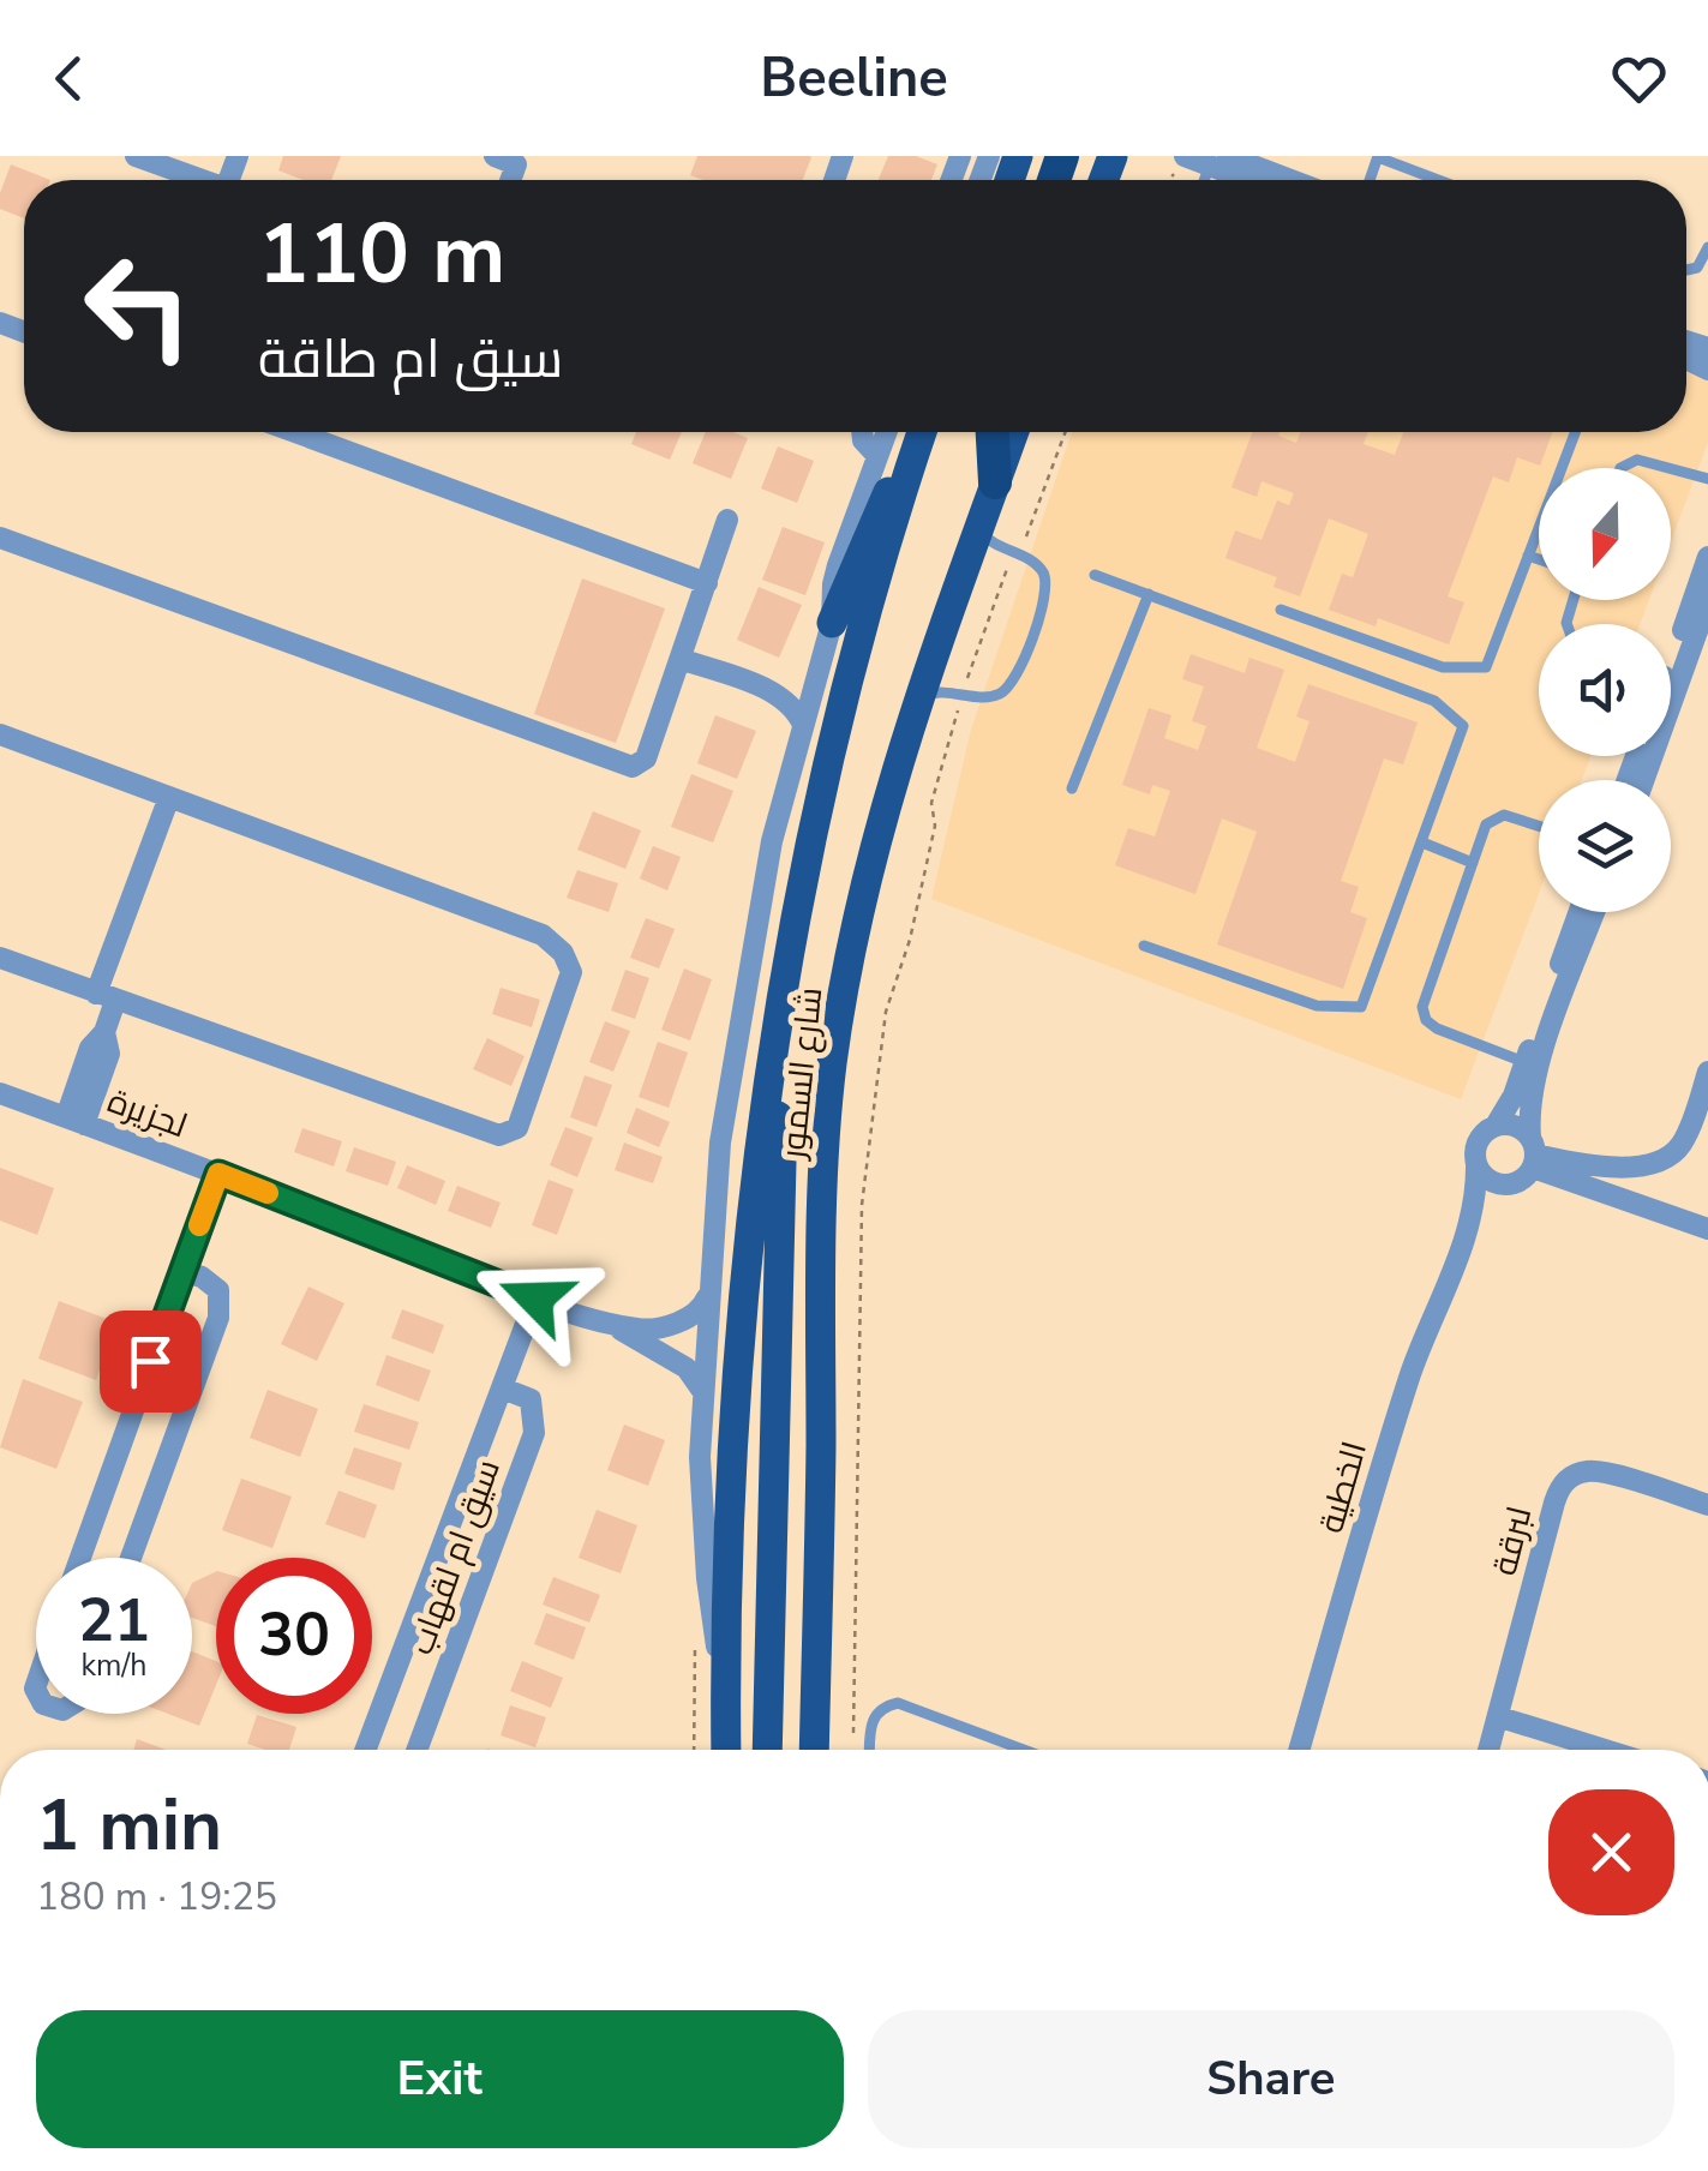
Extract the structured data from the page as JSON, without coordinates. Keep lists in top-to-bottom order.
{
  "streets": {
    "main road": ["شارع السمور"],
    "street": [
      "لجزيرة",
      "الخطية",
      "لبرقة",
      "سيق ام لقهاب"
    ]
  },
  "crossings": [
    ["شارع السمور", "لجزيرة"],
    ["لجزيرة", "سيق ام لقهاب"]
  ],
  "north": "bottom",
  "page": {
    "header": "Beeline",
    "turn": ["110 m", "سيق ام طاقة"],
    "speed": "21 km/h",
    "limit": "30",
    "heading": ["1 min", "180 m · 19:25"],
    "buttons": ["Exit", "Share"]
  }
}
